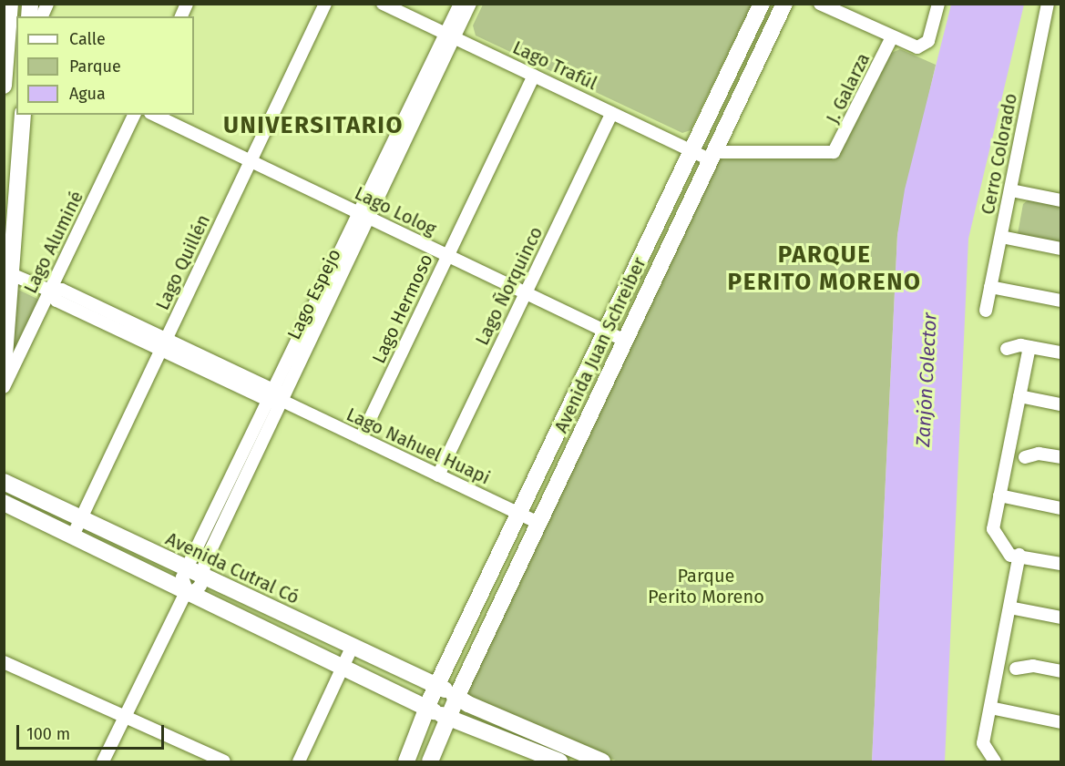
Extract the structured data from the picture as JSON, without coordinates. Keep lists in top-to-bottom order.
{
  "streets": {
    "main road": ["Avenida Juan Schreiber", "Avenida Cutral Có"],
    "street": [
      "Lago Trafúl",
      "J. Galarza",
      "Cerro Colorado",
      "Lago Lolog",
      "Lago Aluminé",
      "Lago Quillén",
      "Lago Ñorquinco",
      "Lago Espejo",
      "Lago Hermoso",
      "Lago Nahuel Huapi"
    ]
  },
  "crossings": [
    ["Lago Trafúl", "J. Galarza"],
    ["Lago Trafúl", "Lago Ñorquinco"],
    ["Lago Trafúl", "Lago Espejo"],
    ["Lago Trafúl", "Lago Hermoso"],
    ["Lago Trafúl", "Avenida Juan Schreiber"],
    ["J. Galarza", "Avenida Juan Schreiber"],
    ["Lago Lolog", "Lago Quillén"],
    ["Lago Lolog", "Lago Ñorquinco"],
    ["Lago Lolog", "Lago Espejo"],
    ["Lago Lolog", "Lago Hermoso"],
    ["Lago Lolog", "Avenida Juan Schreiber"],
    ["Lago Aluminé", "Lago Nahuel Huapi"],
    ["Lago Quillén", "Lago Nahuel Huapi"],
    ["Lago Quillén", "Avenida Cutral Có"],
    ["Lago Ñorquinco", "Lago Nahuel Huapi"],
    ["Lago Espejo", "Lago Nahuel Huapi"],
    ["Lago Espejo", "Avenida Cutral Có"],
    ["Lago Hermoso", "Lago Nahuel Huapi"],
    ["Avenida Juan Schreiber", "Lago Nahuel Huapi"],
    ["Avenida Juan Schreiber", "Avenida Cutral Có"]
  ],
  "districts": ["UNIVERSITARIO", "PARQUE PERITO MORENO"],
  "water": ["Zanjón Colector"],
  "parks": ["Parque Perito Moreno"],
  "legend": ["Calle", "Parque", "Agua"],
  "scale_bar": "100 m"
}
